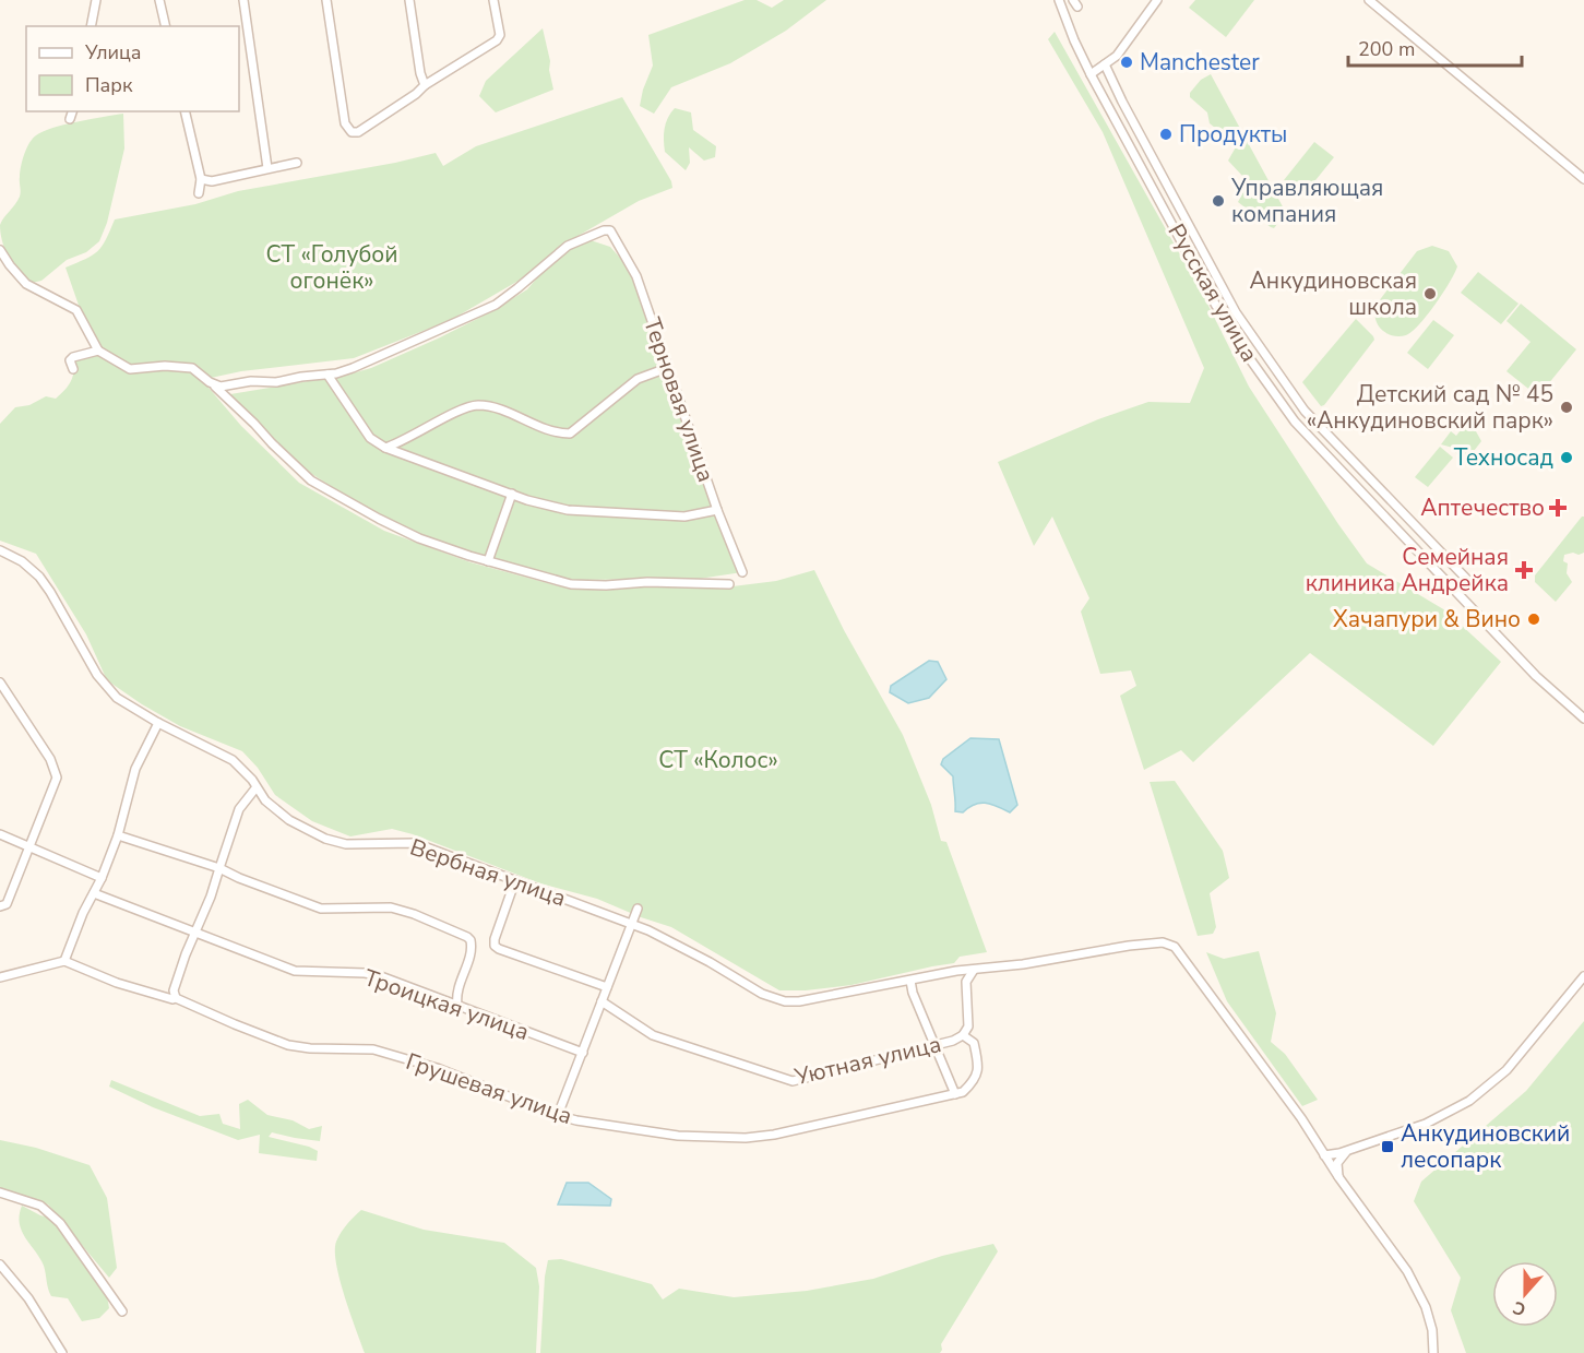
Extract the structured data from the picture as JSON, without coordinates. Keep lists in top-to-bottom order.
{
  "streets": {
    "street": [
      "Русская улица",
      "Терновая улица",
      "Вербная улица",
      "Троицкая улица",
      "Уютная улица",
      "Грушевая улица"
    ]
  },
  "crossings": [
    ["Вербная улица", "Уютная улица"]
  ],
  "parks": ["СТ «Голубой огонёк»", "СТ «Колос»"],
  "places": {
    "other": [
      "Manchester",
      "Продукты",
      "Управляющая компания",
      "Анкудиновская школа",
      "Детский сад № 45 «Анкудиновский парк»",
      "Техносад",
      "Хачапури & Вино"
    ],
    "health": ["Аптечество", "Семейная клиника Андрейка"],
    "transit": ["Анкудиновский лесопарк"]
  },
  "legend": ["Улица", "Парк"],
  "scale_bar": "200 m",
  "north": "bottom"
}
